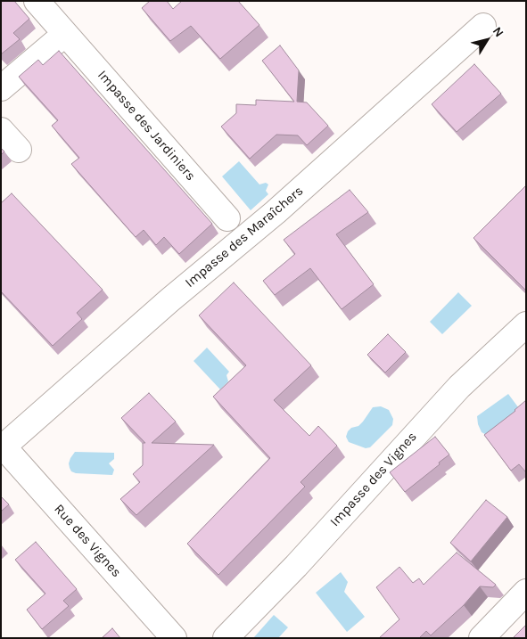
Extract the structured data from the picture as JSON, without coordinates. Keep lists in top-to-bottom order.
{
  "streets": {
    "street": [
      "Impasse des Jardiniers",
      "Impasse des Maraîchers",
      "Impasse des Vignes",
      "Rue des Vignes"
    ]
  },
  "crossings": [
    ["Impasse des Maraîchers", "Rue des Vignes"]
  ],
  "north": "top right"
}
